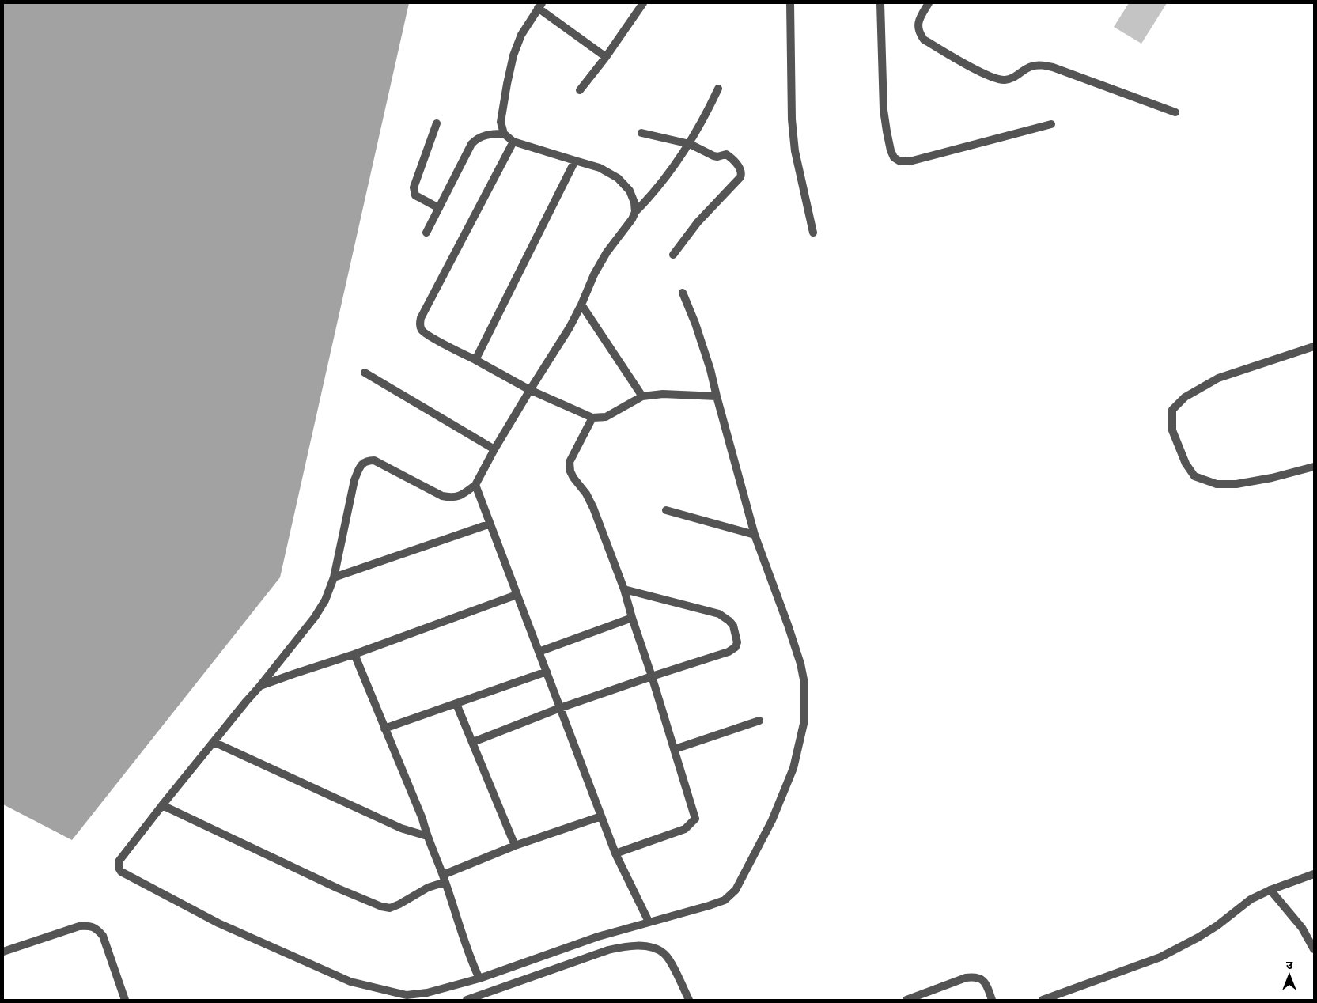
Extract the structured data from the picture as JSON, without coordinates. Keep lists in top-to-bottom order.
{
  "north": "top"
}
